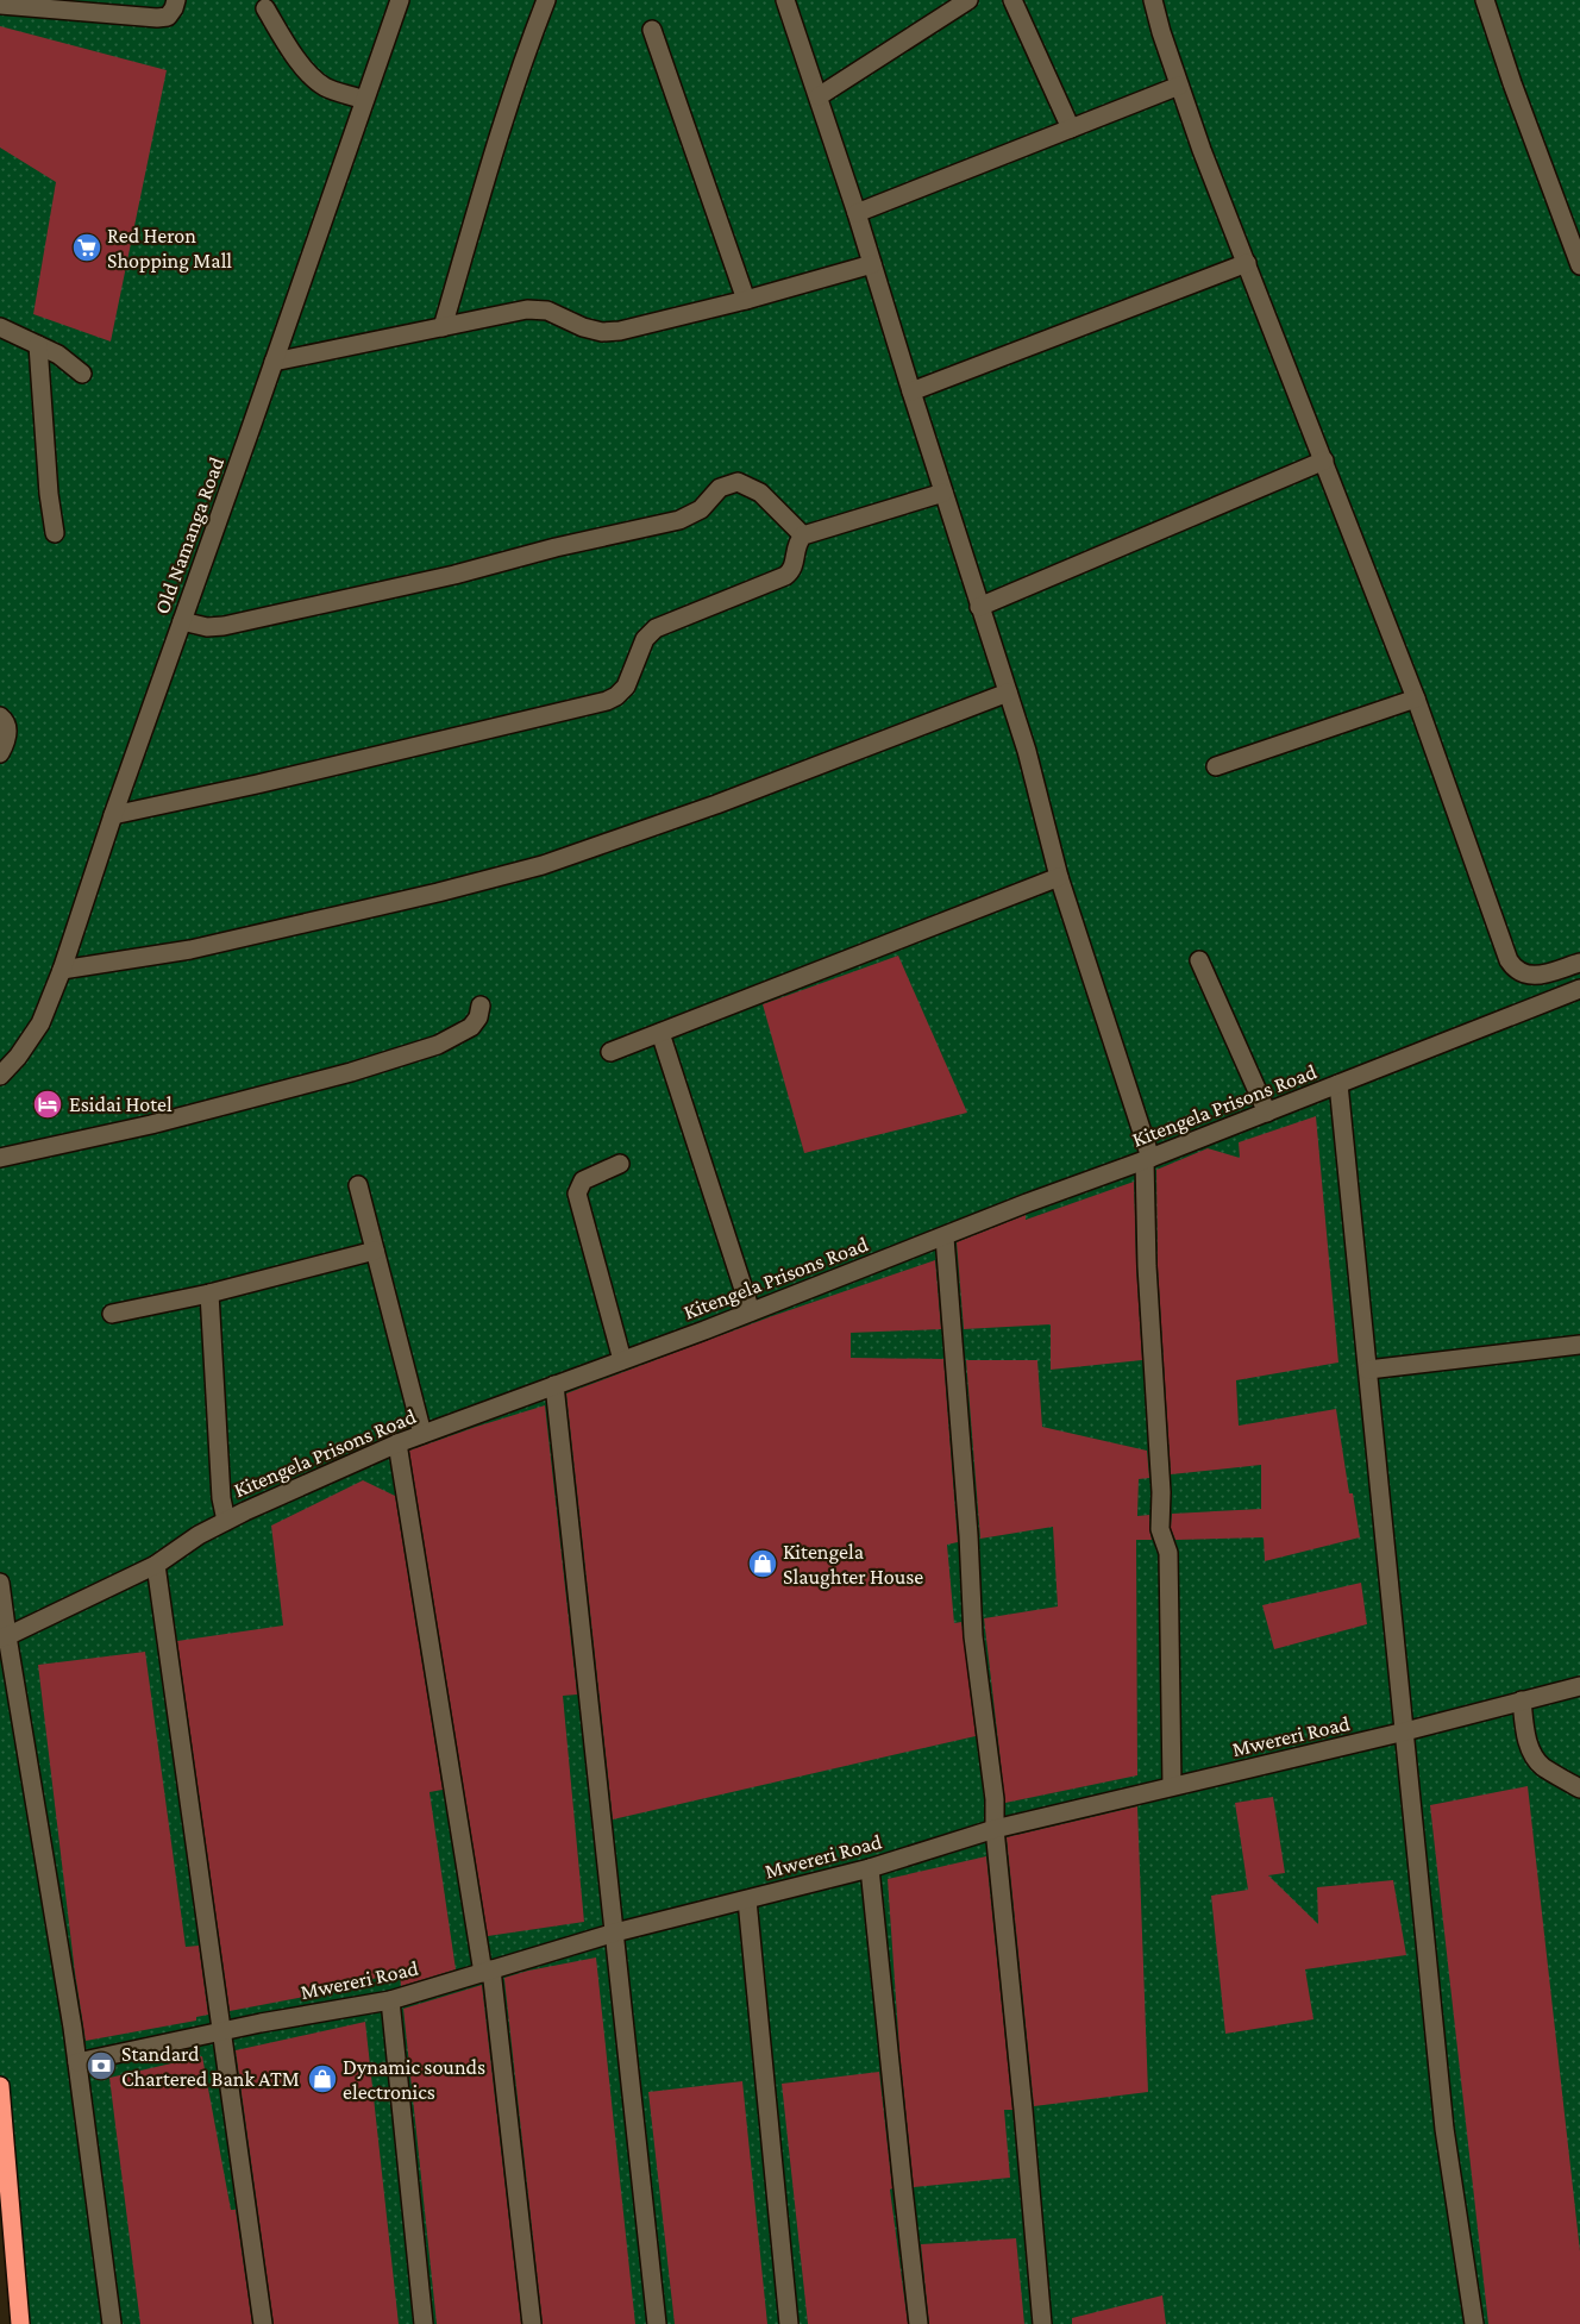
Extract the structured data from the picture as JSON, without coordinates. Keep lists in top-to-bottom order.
{
  "streets": {
    "street": ["Old Namanga Road", "Kitengela Prisons Road", "Mwereri Road"]
  },
  "places": {
    "supermarket": ["Red Heron Shopping Mall"],
    "hotel": ["Esidai Hotel"],
    "shop": ["Kitengela Slaughter House", "Dynamic sounds electronics"],
    "bank": ["Standard Chartered Bank ATM"]
  }
}
